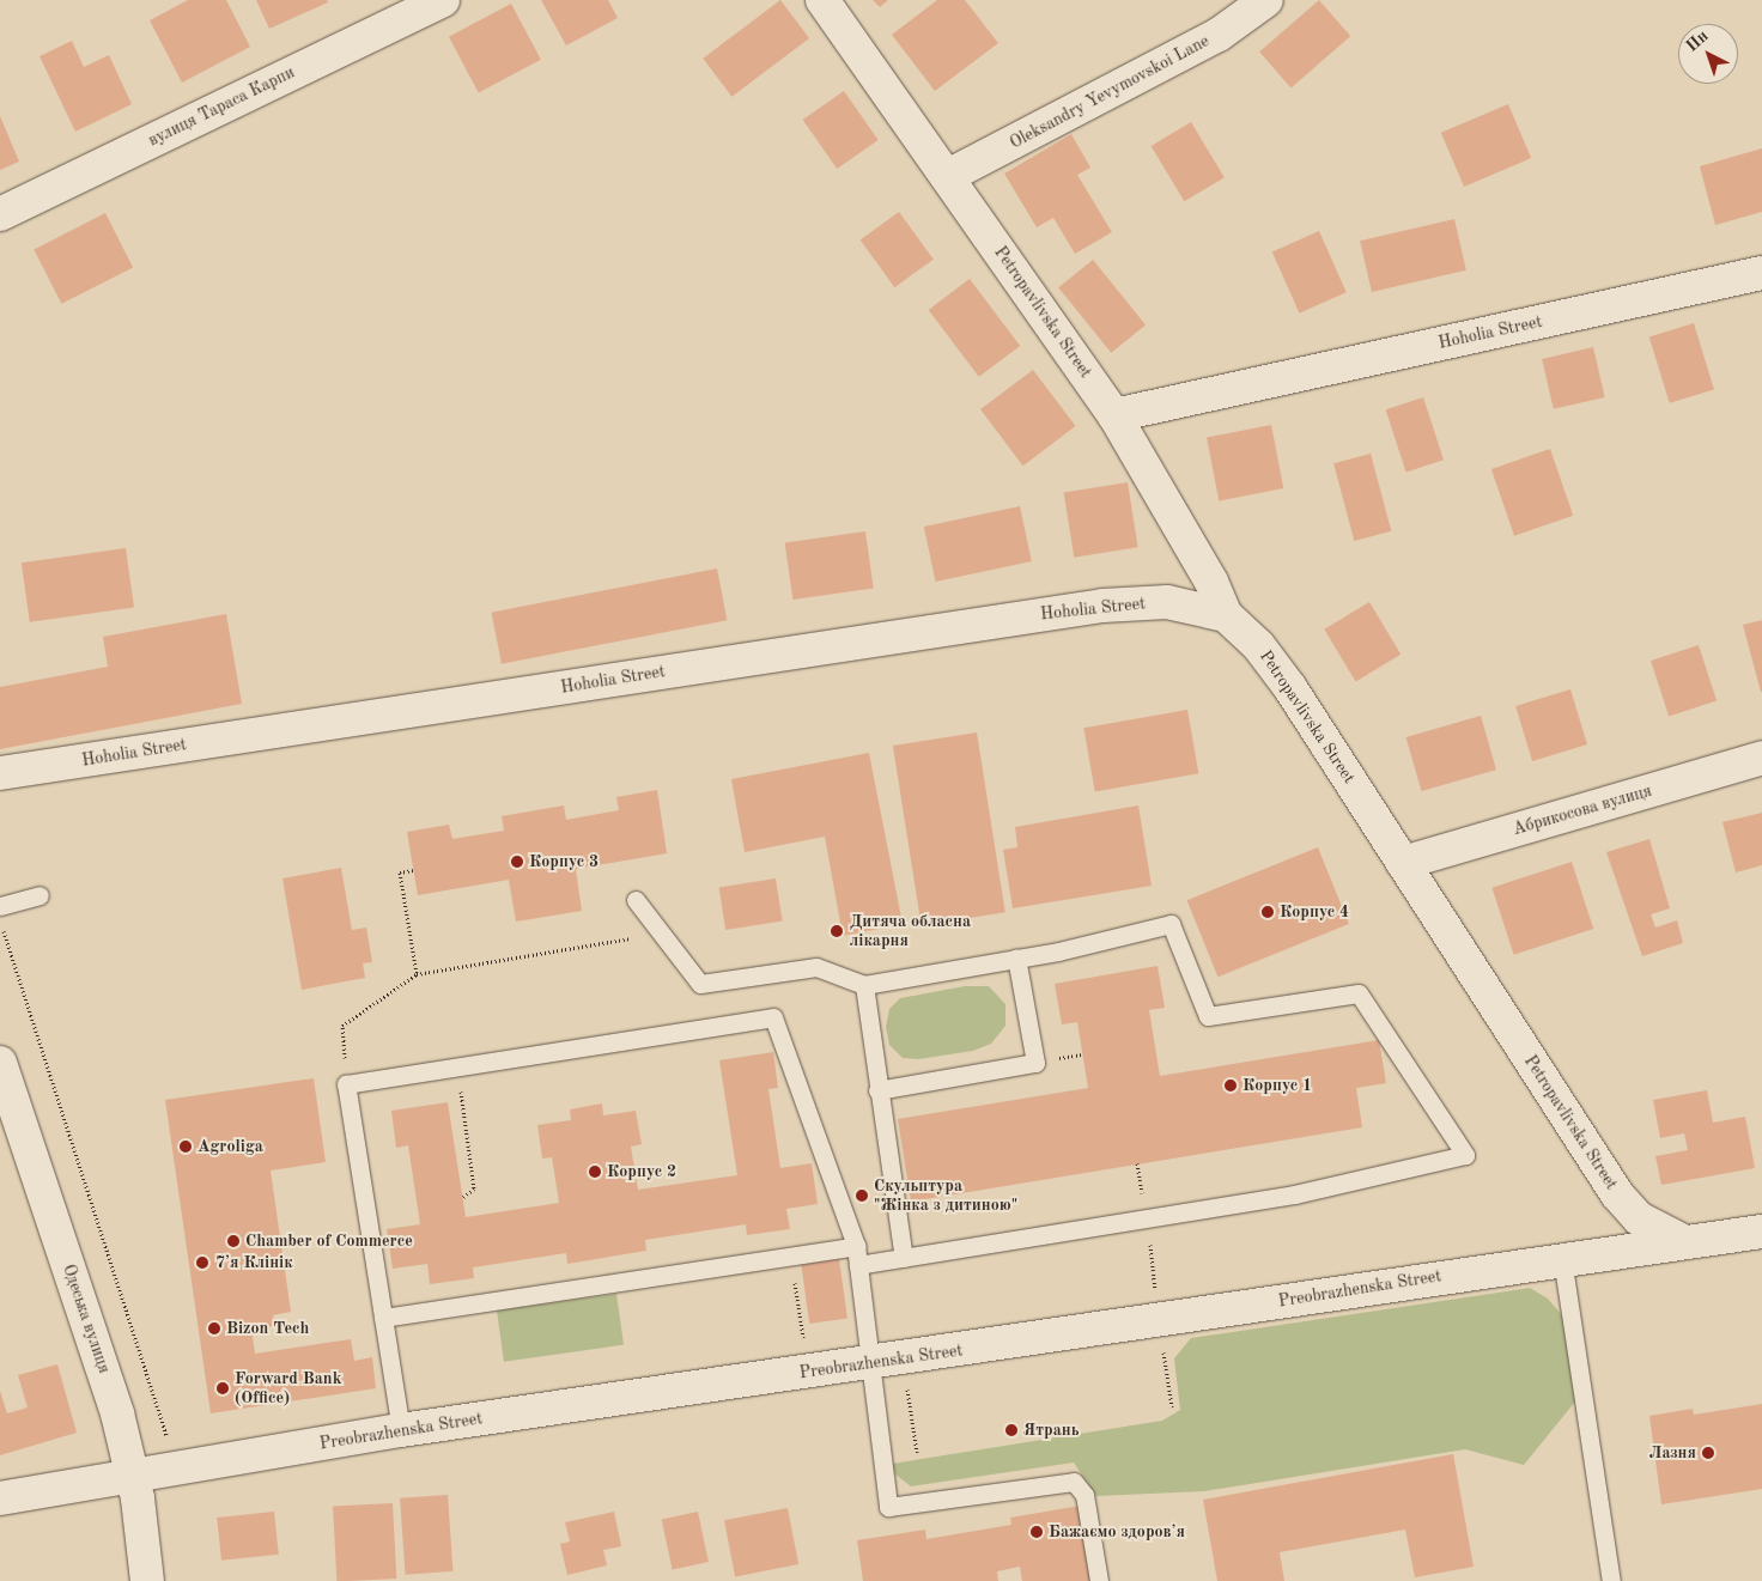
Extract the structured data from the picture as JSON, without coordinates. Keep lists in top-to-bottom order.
{
  "streets": {
    "main road": [
      "Oleksandry Yevymovskoi Lane",
      "вулиця Тараса Карпи",
      "Petropavlivska Street",
      "Hoholia Street",
      "Абрикосова вулиця",
      "Preobrazhenska Street",
      "Одеська вулиця"
    ]
  },
  "crossings": [
    ["Oleksandry Yevymovskoi Lane", "Petropavlivska Street"],
    ["Petropavlivska Street", "Hoholia Street"],
    ["Petropavlivska Street", "Абрикосова вулиця"],
    ["Petropavlivska Street", "Preobrazhenska Street"],
    ["Preobrazhenska Street", "Одеська вулиця"]
  ],
  "places": [
    "Корпус 3",
    "Корпус 4",
    "Дитяча обласна лікарня",
    "Корпус 1",
    "Agroliga",
    "Корпус 2",
    "Скульптура \"Жінка з дитиною\"",
    "Chamber of Commerce",
    "7ʼя Клінік",
    "Bizon Tech",
    "Forward Bank (Office)",
    "Ятрань",
    "Лазня",
    "Бажаємо здоровʼя"
  ],
  "north": "top left"
}
